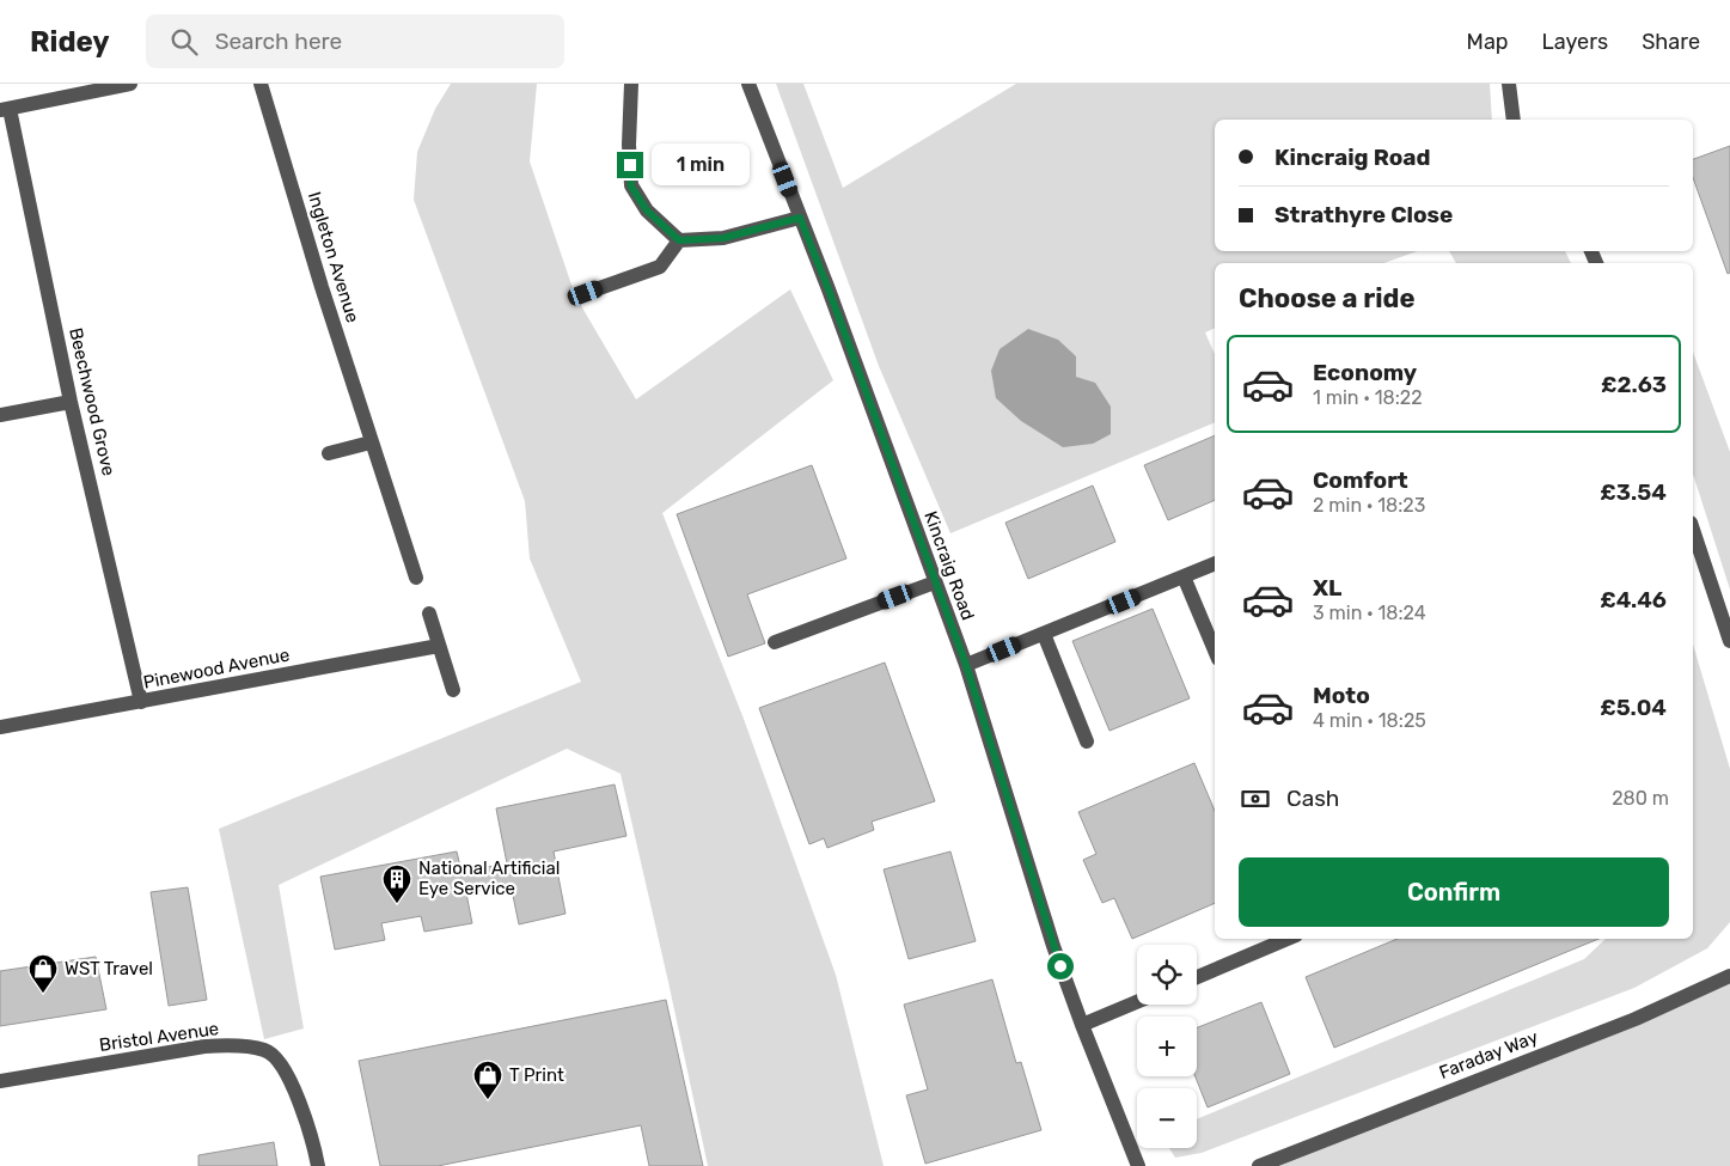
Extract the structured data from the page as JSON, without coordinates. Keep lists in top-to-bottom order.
{
  "streets": {
    "street": [
      "Ingleton Avenue",
      "Beechwood Grove",
      "Kincraig Road",
      "Pinewood Avenue",
      "Bristol Avenue",
      "Faraday Way"
    ]
  },
  "crossings": [
    ["Beechwood Grove", "Pinewood Avenue"]
  ],
  "places": {
    "building": ["National Artificial Eye Service"],
    "shop": ["WST Travel", "T Print"]
  },
  "page": {
    "header": "Ridey",
    "search": "Search here",
    "nav": ["Map", "Layers", "Share"],
    "banner": ["Kincraig Road", "Strathyre Close"],
    "bubble": "1 min",
    "heading": "Choose a ride",
    "list": [
      {
        "name": "Economy",
        "note": "1 min · 18:22",
        "value": "£2.63"
      },
      {
        "name": "Comfort",
        "note": "2 min · 18:23",
        "value": "£3.54"
      },
      {
        "name": "XL",
        "note": "3 min · 18:24",
        "value": "£4.46"
      },
      {
        "name": "Moto",
        "note": "4 min · 18:25",
        "value": "£5.04"
      }
    ],
    "pay": ["Cash", "280 m"],
    "buttons": "Confirm",
    "map_buttons": ["+", "−"]
  }
}
